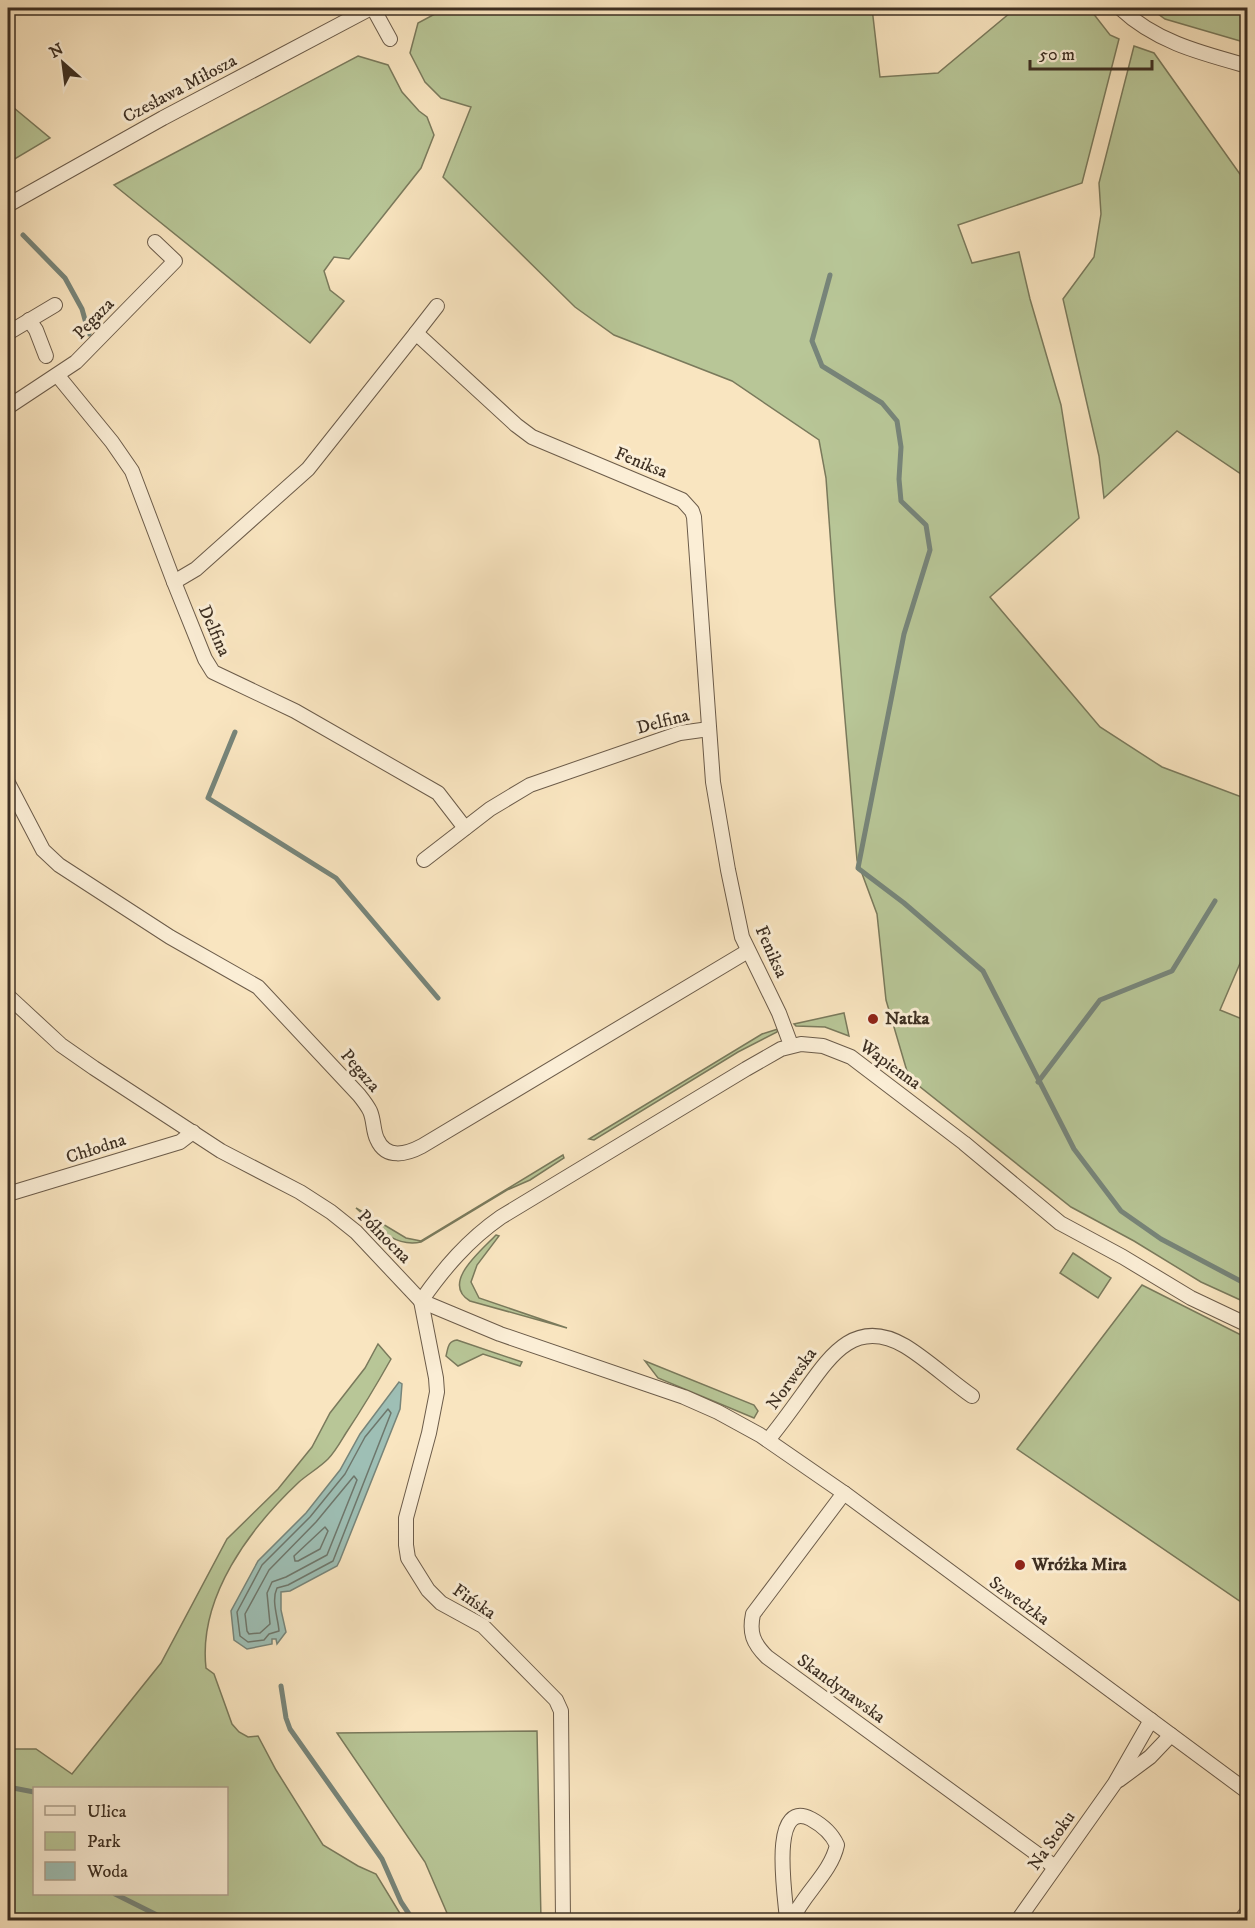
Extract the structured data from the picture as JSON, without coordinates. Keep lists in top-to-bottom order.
{
  "streets": {
    "street": [
      "Czesława Miłosza",
      "Pegaza",
      "Feniksa",
      "Delfina",
      "Wapienna",
      "Chłodna",
      "Północna",
      "Norweska",
      "Szwedzka",
      "Fińska",
      "Skandynawska",
      "Na Stoku"
    ]
  },
  "crossings": [
    ["Pegaza", "Feniksa"],
    ["Pegaza", "Delfina"],
    ["Feniksa", "Delfina"],
    ["Feniksa", "Wapienna"],
    ["Wapienna", "Północna"],
    ["Wapienna", "Fińska"],
    ["Chłodna", "Północna"],
    ["Północna", "Norweska"],
    ["Północna", "Szwedzka"],
    ["Północna", "Fińska"],
    ["Norweska", "Szwedzka"],
    ["Szwedzka", "Skandynawska"],
    ["Szwedzka", "Na Stoku"],
    ["Skandynawska", "Na Stoku"]
  ],
  "places": ["Natka", "Wróżka Mira"],
  "legend": ["Ulica", "Park", "Woda"],
  "scale_bar": "50 m",
  "north": "top left"
}
